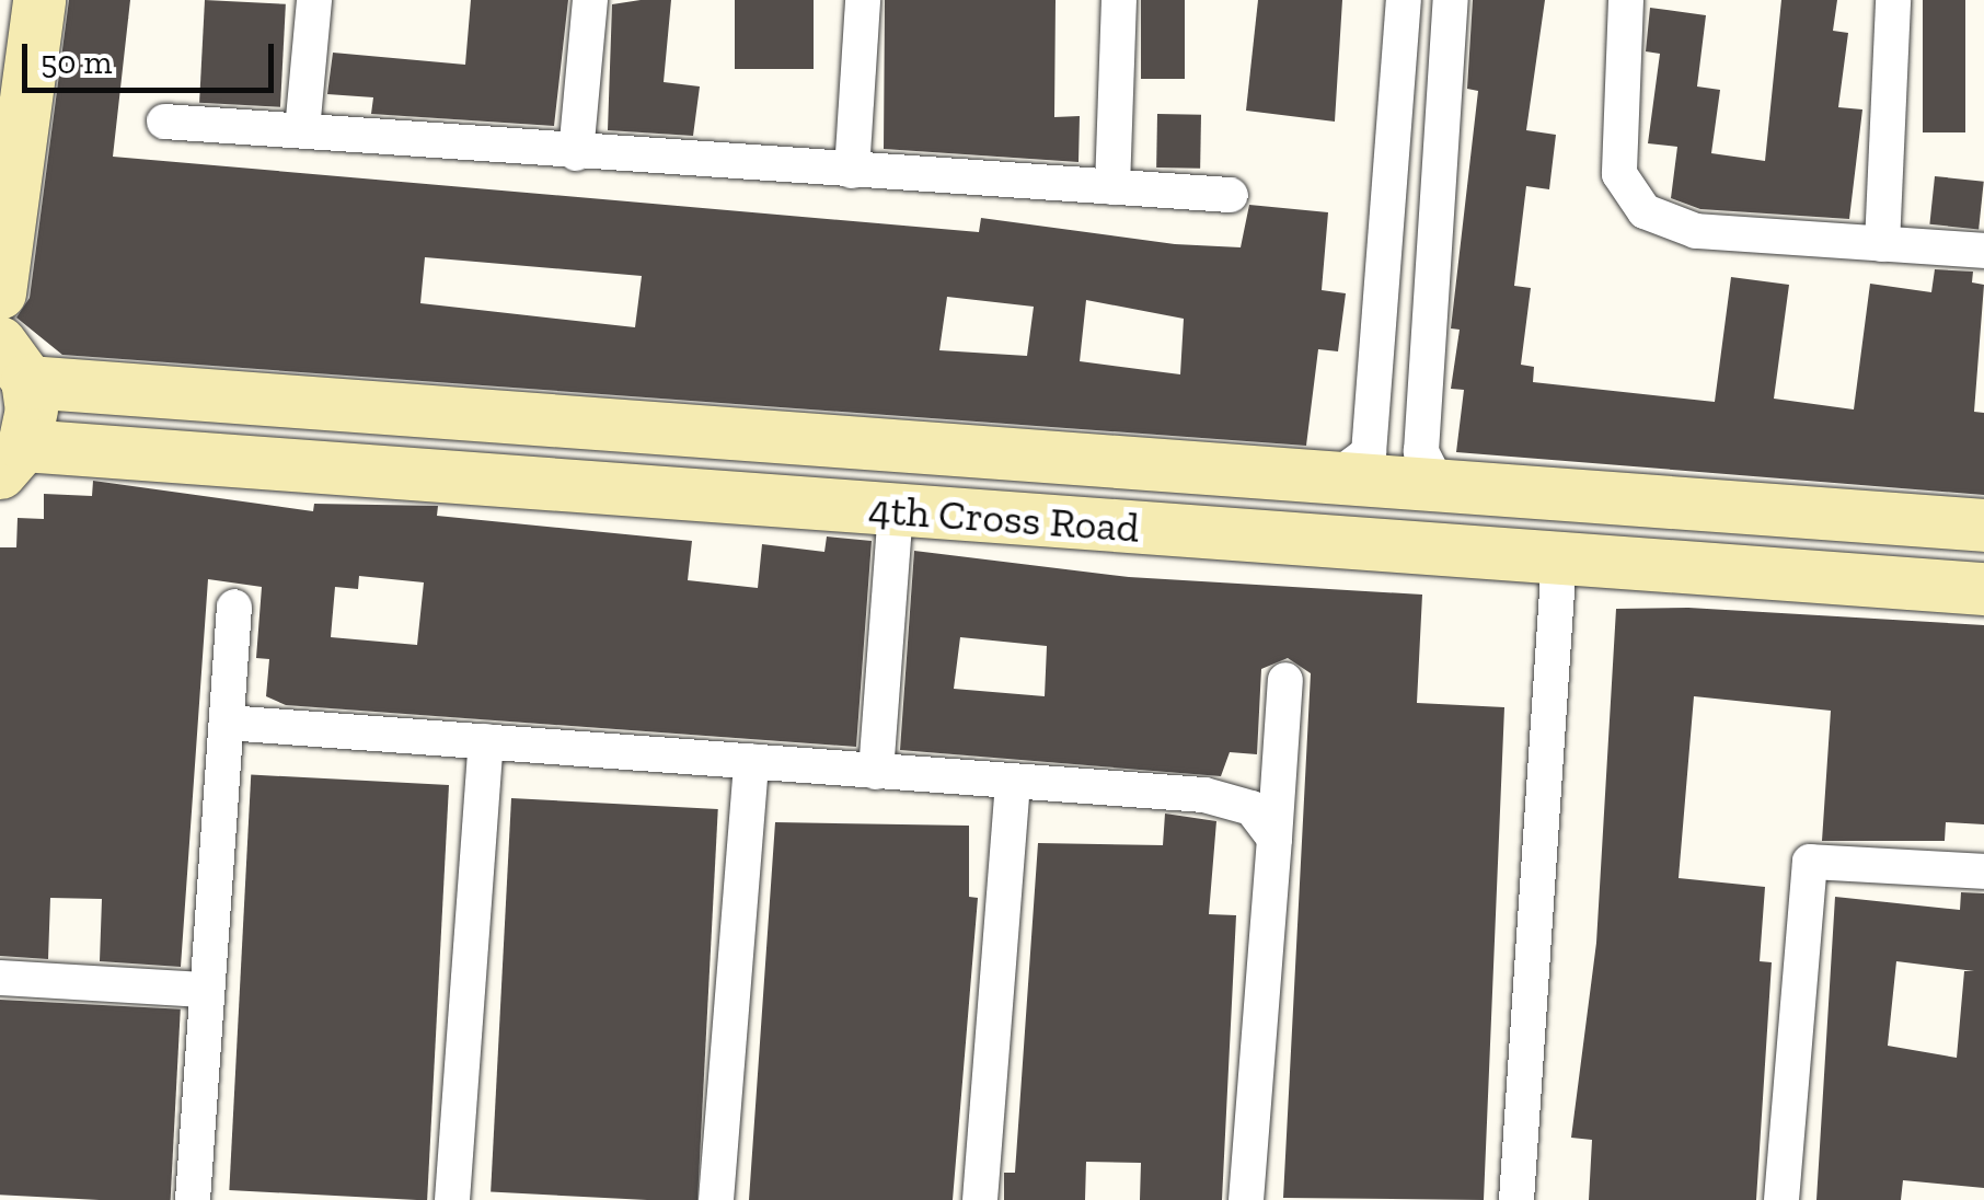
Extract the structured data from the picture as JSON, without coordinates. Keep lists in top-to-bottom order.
{
  "streets": {
    "street": ["4th Cross Road"]
  },
  "scale_bar": "50 m"
}
